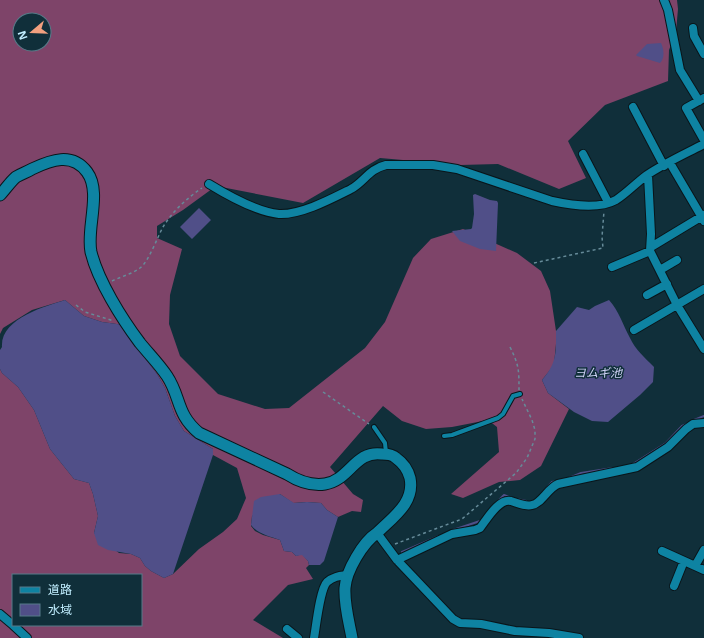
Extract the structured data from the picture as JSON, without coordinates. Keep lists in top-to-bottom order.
{
  "water": ["ヨムギ池"],
  "legend": ["道路", "水域"],
  "north": "left"
}
